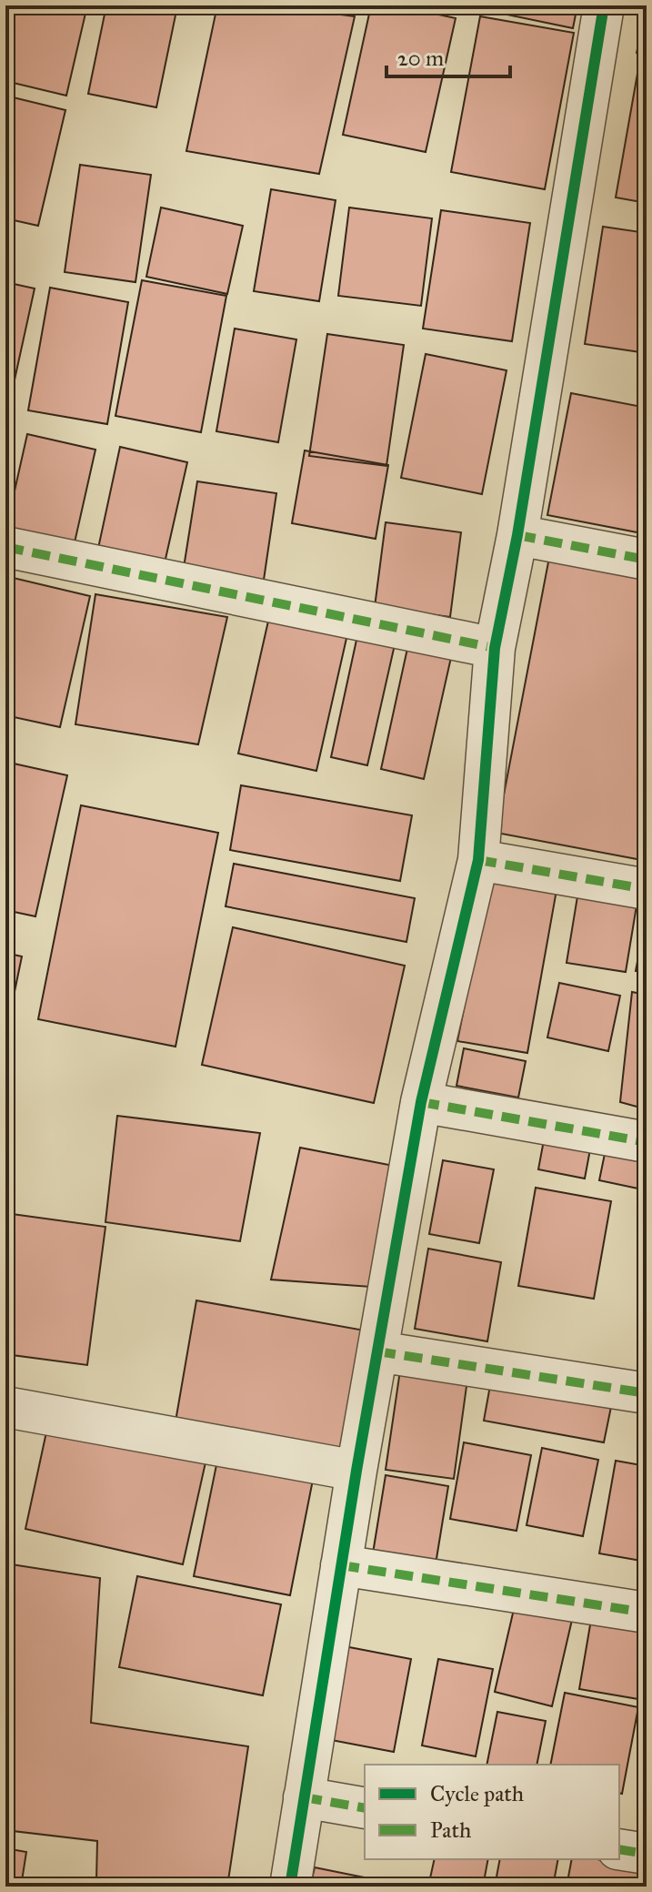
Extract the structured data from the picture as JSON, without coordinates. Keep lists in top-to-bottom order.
{
  "legend": ["Cycle path", "Path"],
  "scale_bar": "20 m"
}
